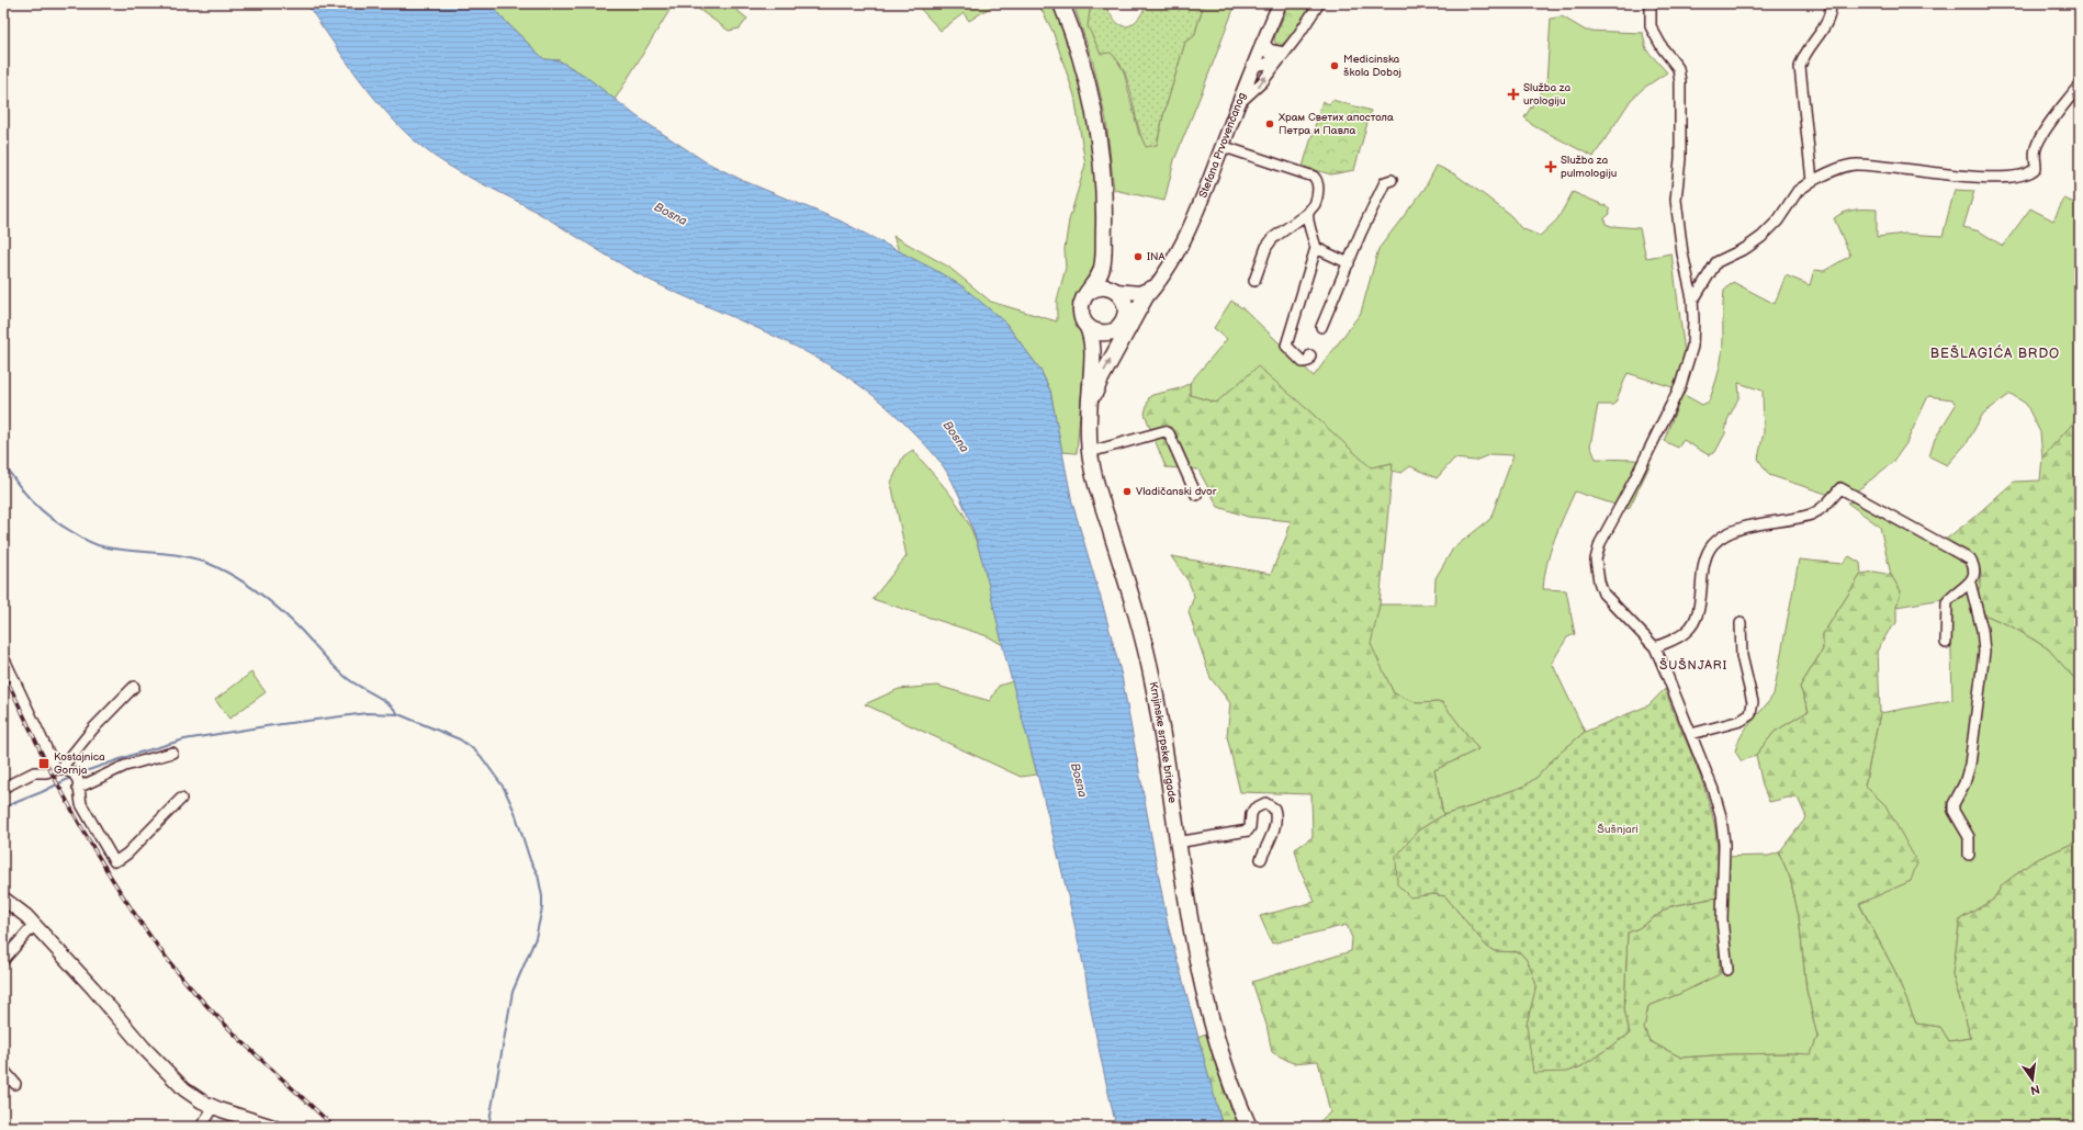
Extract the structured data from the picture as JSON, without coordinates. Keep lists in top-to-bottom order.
{
  "streets": {
    "main road": ["Krnjinske srpske brigade"],
    "street": ["Stefana Prvovenčanog"]
  },
  "crossings": [
    ["Stefana Prvovenčanog", "Krnjinske srpske brigade"]
  ],
  "districts": ["BEŠLAGIĆA BRDO", "ŠUŠNJARI"],
  "water": ["Bosna"],
  "parks": ["Šušnjari"],
  "places": {
    "other": [
      "Medicinska škola Doboj",
      "Храм Светих апостола Петра и Павла",
      "INA",
      "Vladičanski dvor"
    ],
    "health": ["Služba za urologiju", "Služba za pulmologiju"],
    "transit": ["Kostajnica Gornja"]
  },
  "north": "bottom"
}
